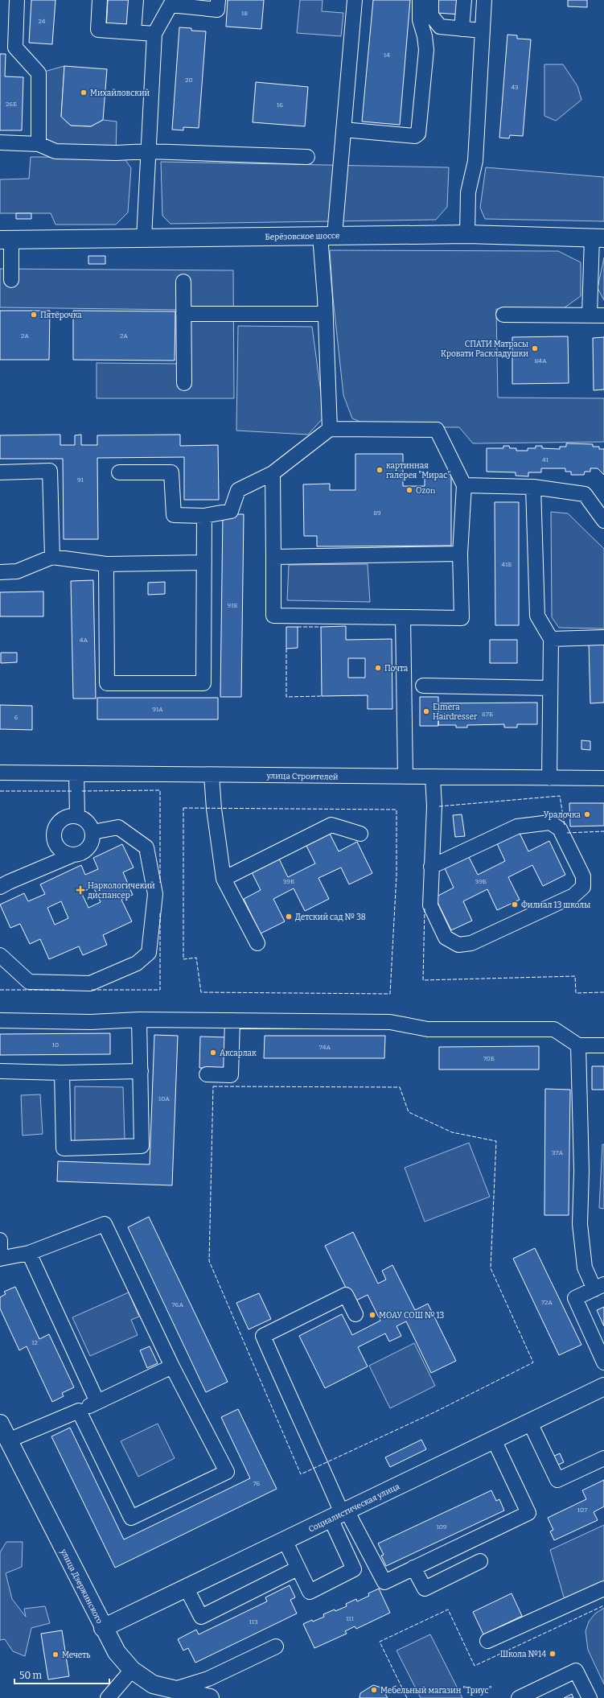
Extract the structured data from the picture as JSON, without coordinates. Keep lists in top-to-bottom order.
{
  "streets": {
    "main road": ["Берёзовское шоссе", "Социалистическая улица", "улица Дзержинского"],
    "street": ["улица Строителей"]
  },
  "crossings": [
    ["Социалистическая улица", "улица Дзержинского"]
  ],
  "places": {
    "other": [
      "Михайловский",
      "Пятёрочка",
      "СПАТИ Матрасы Кровати Раскладушки",
      "картинная галерея \"Мирас\"",
      "Ozon",
      "Почта",
      "Elmera Hairdresser",
      "Уралочка",
      "Филиал 13 школы",
      "Детский сад № 38",
      "Аксарлак",
      "МОАУ СОШ № 13",
      "Школа №14",
      "Мечеть",
      "Мебельный магазин \"Триус\""
    ],
    "health": ["Наркологичекий диспансер"]
  },
  "house_numbers": [
    "18",
    "24",
    "14",
    "20",
    "43",
    "26Б",
    "16",
    "2А",
    "2А",
    "84А",
    "41",
    "91",
    "89",
    "41Б",
    "91Б",
    "4А",
    "91А",
    "87Б",
    "6",
    "39В",
    "39Б",
    "10",
    "74А",
    "70Б",
    "10А",
    "37А",
    "72А",
    "76А",
    "12",
    "76",
    "107",
    "109",
    "111",
    "113"
  ],
  "scale_bar": "50 m"
}
